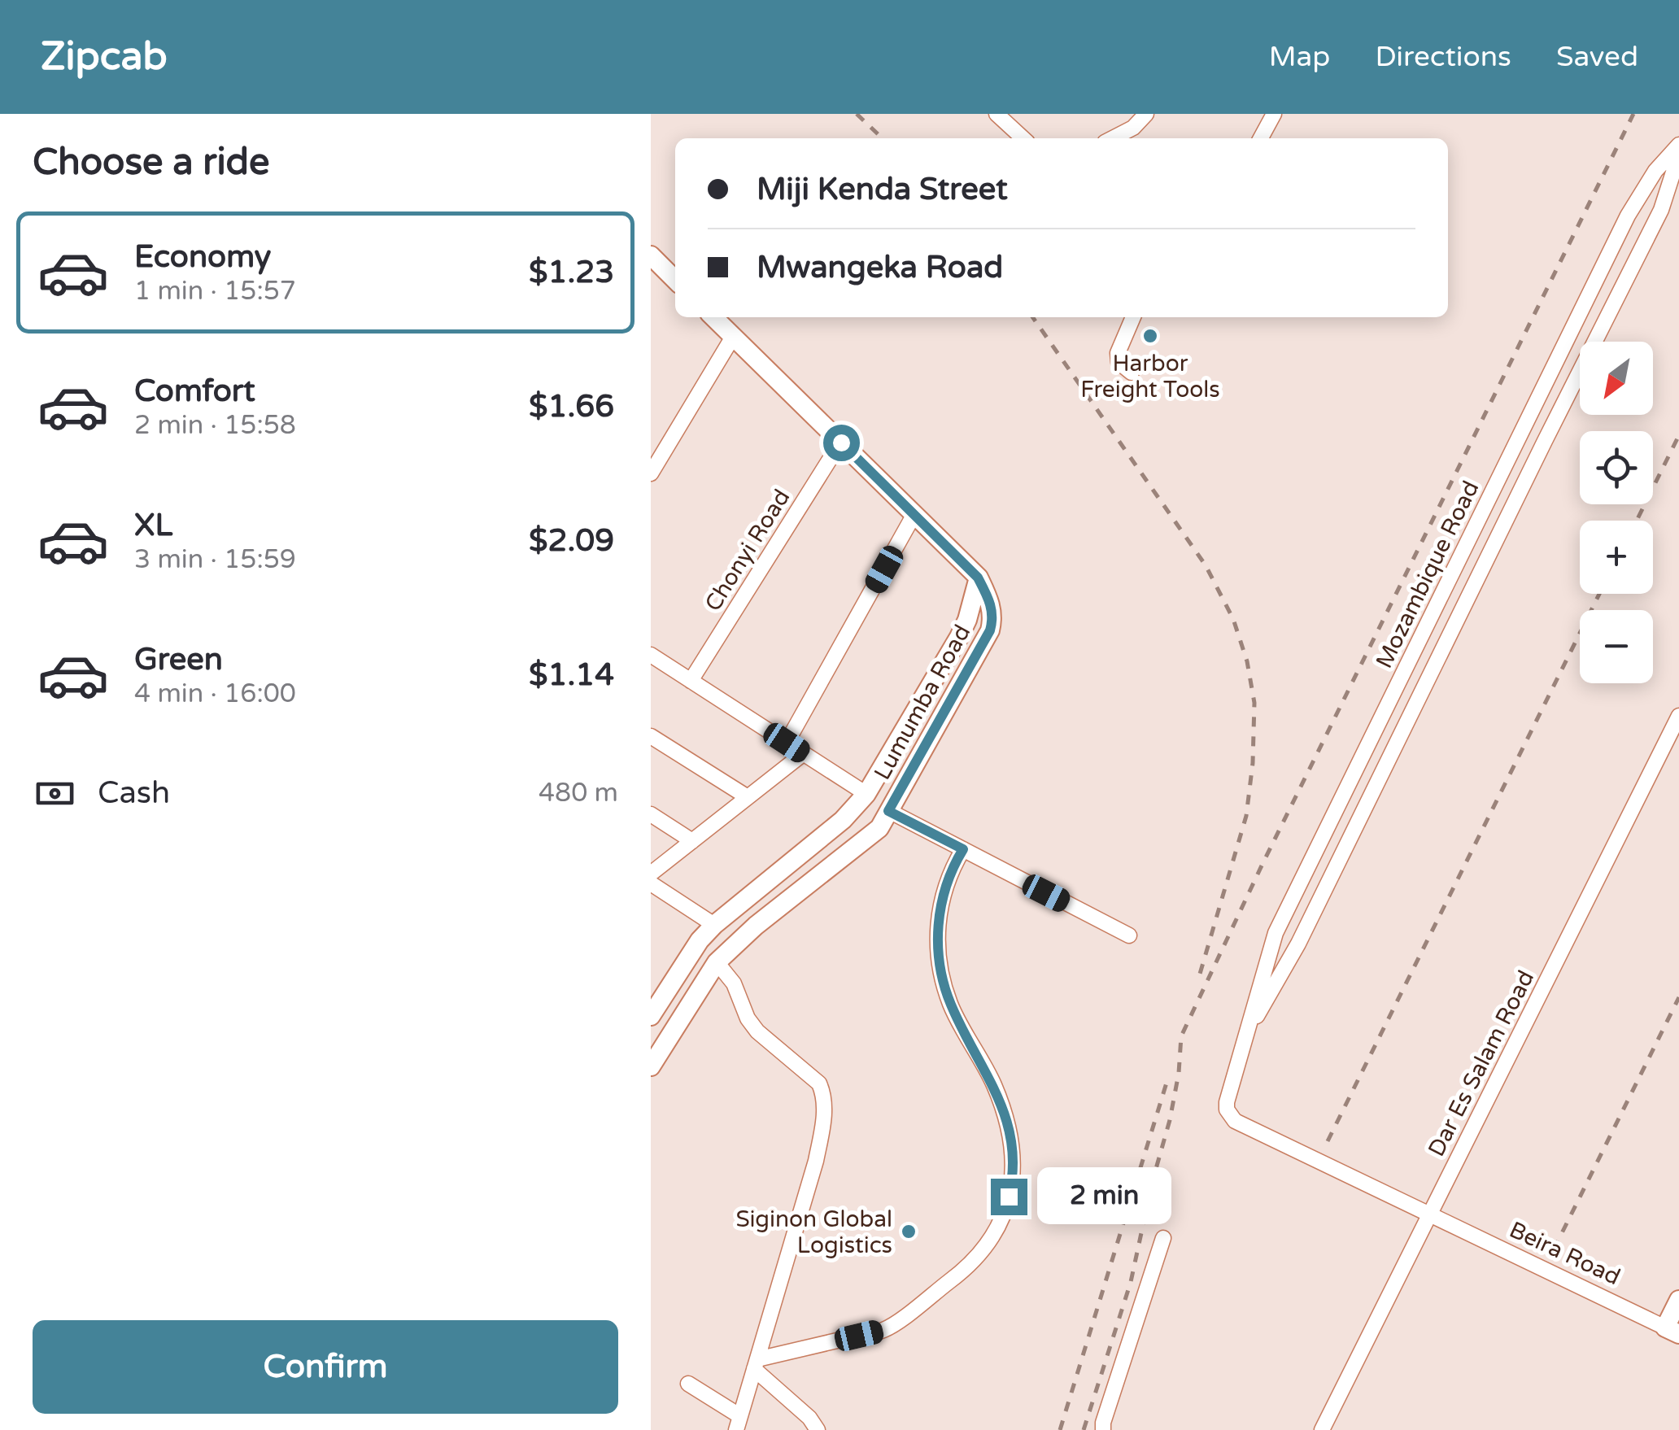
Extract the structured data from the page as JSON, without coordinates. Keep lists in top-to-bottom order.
{
  "streets": {
    "main road": ["Lumumba Road"],
    "street": [
      "Chonyi Road",
      "Mozambique Road",
      "Dar Es Salam Road",
      "Beira Road"
    ]
  },
  "crossings": [
    ["Mozambique Road", "Dar Es Salam Road"],
    ["Mozambique Road", "Beira Road"],
    ["Dar Es Salam Road", "Beira Road"]
  ],
  "places": ["Harbor Freight Tools", "Siginon Global Logistics"],
  "north": "bottom left",
  "page": {
    "header": "Zipcab",
    "nav": ["Map", "Directions", "Saved"],
    "heading": "Choose a ride",
    "banner": ["Miji Kenda Street", "Mwangeka Road"],
    "list": [
      {
        "name": "Economy",
        "note": "1 min · 15:57",
        "value": "$1.23"
      },
      {
        "name": "Comfort",
        "note": "2 min · 15:58",
        "value": "$1.66"
      },
      {
        "name": "XL",
        "note": "3 min · 15:59",
        "value": "$2.09"
      },
      {
        "name": "Green",
        "note": "4 min · 16:00",
        "value": "$1.14"
      }
    ],
    "map_buttons": ["+", "−"],
    "pay": ["Cash", "480 m"],
    "bubble": "2 min",
    "buttons": "Confirm"
  }
}
